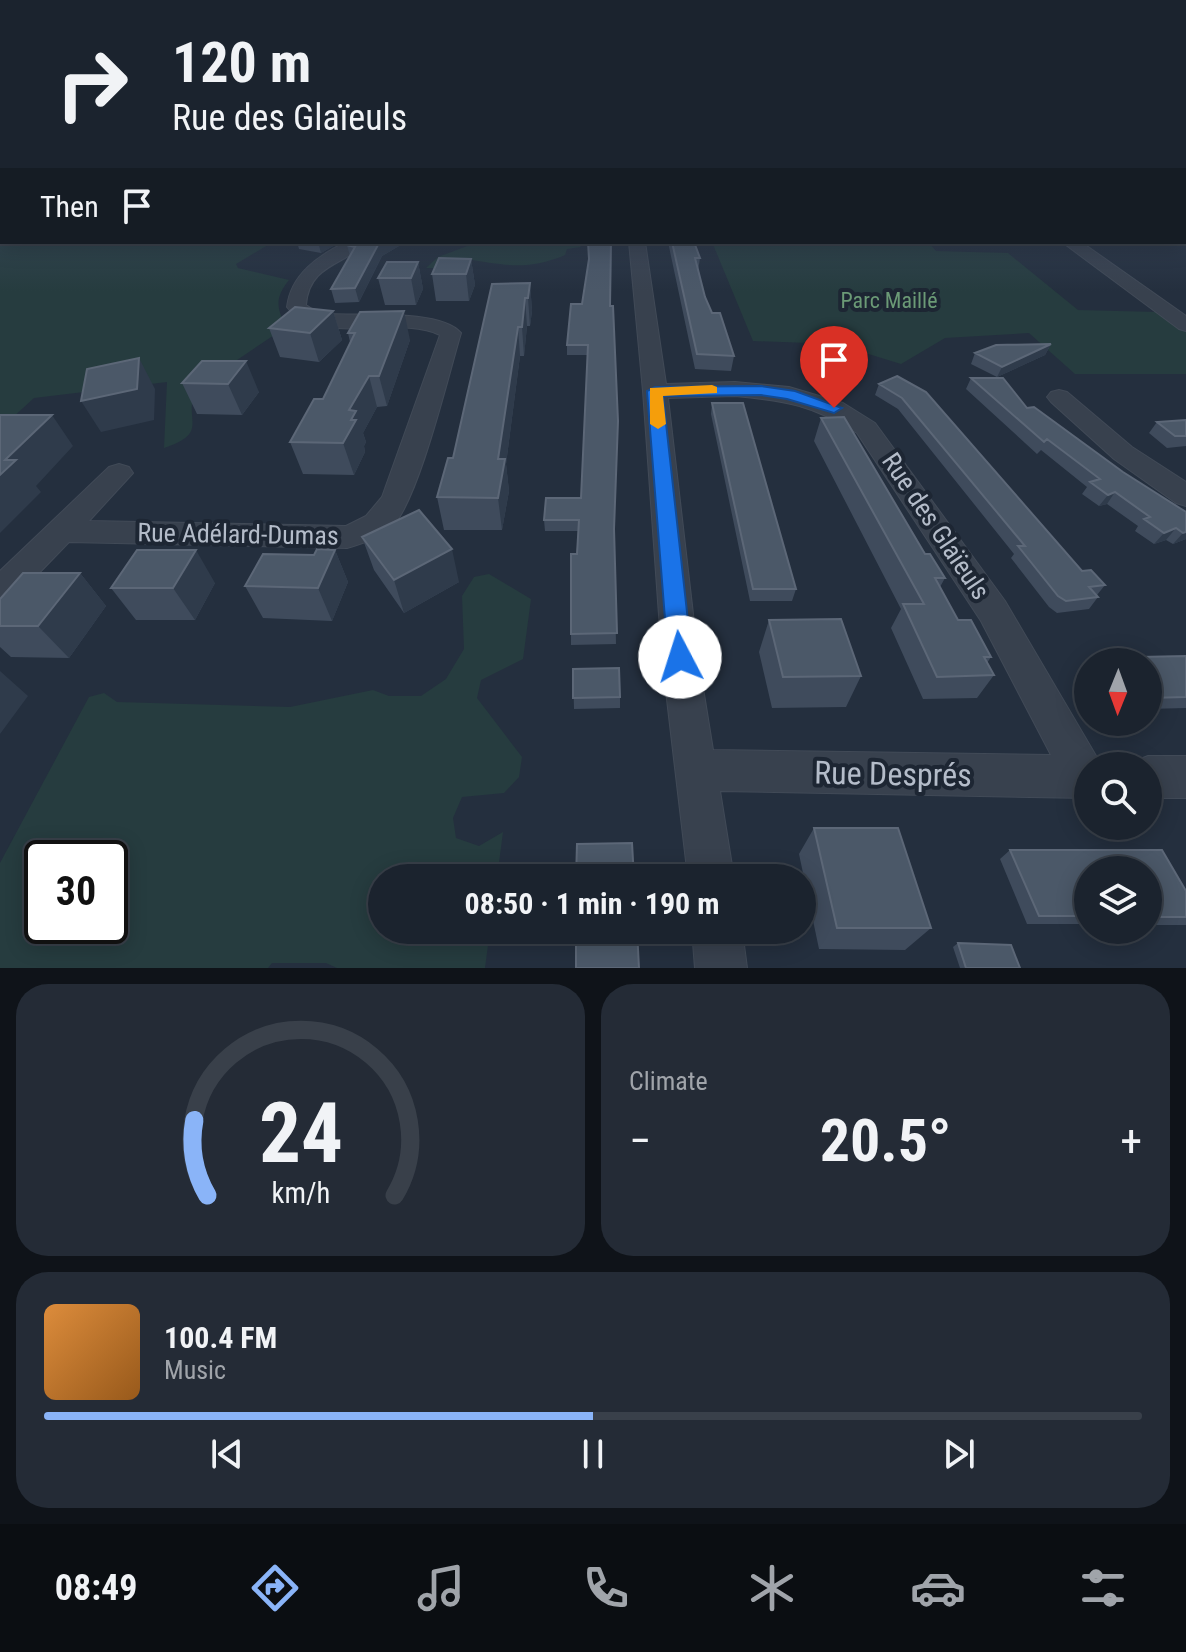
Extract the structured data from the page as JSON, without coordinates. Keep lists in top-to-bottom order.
{
  "streets": {
    "street": ["Rue des Glaïeuls", "Rue Adélard-Dumas", "Rue Després"]
  },
  "parks": ["Parc Maillé"],
  "north": "bottom",
  "page": {
    "turn": ["120 m", "Rue des Glaïeuls"],
    "then": "Then",
    "limit": "30",
    "trip": "08:50 · 1 min · 190 m",
    "tile": "Climate",
    "heat": ["−", "20.5°", "+"],
    "song": ["100.4 FM", "Music"],
    "tabs": "08:49",
    "gauge": ["24", "km/h"]
  }
}
